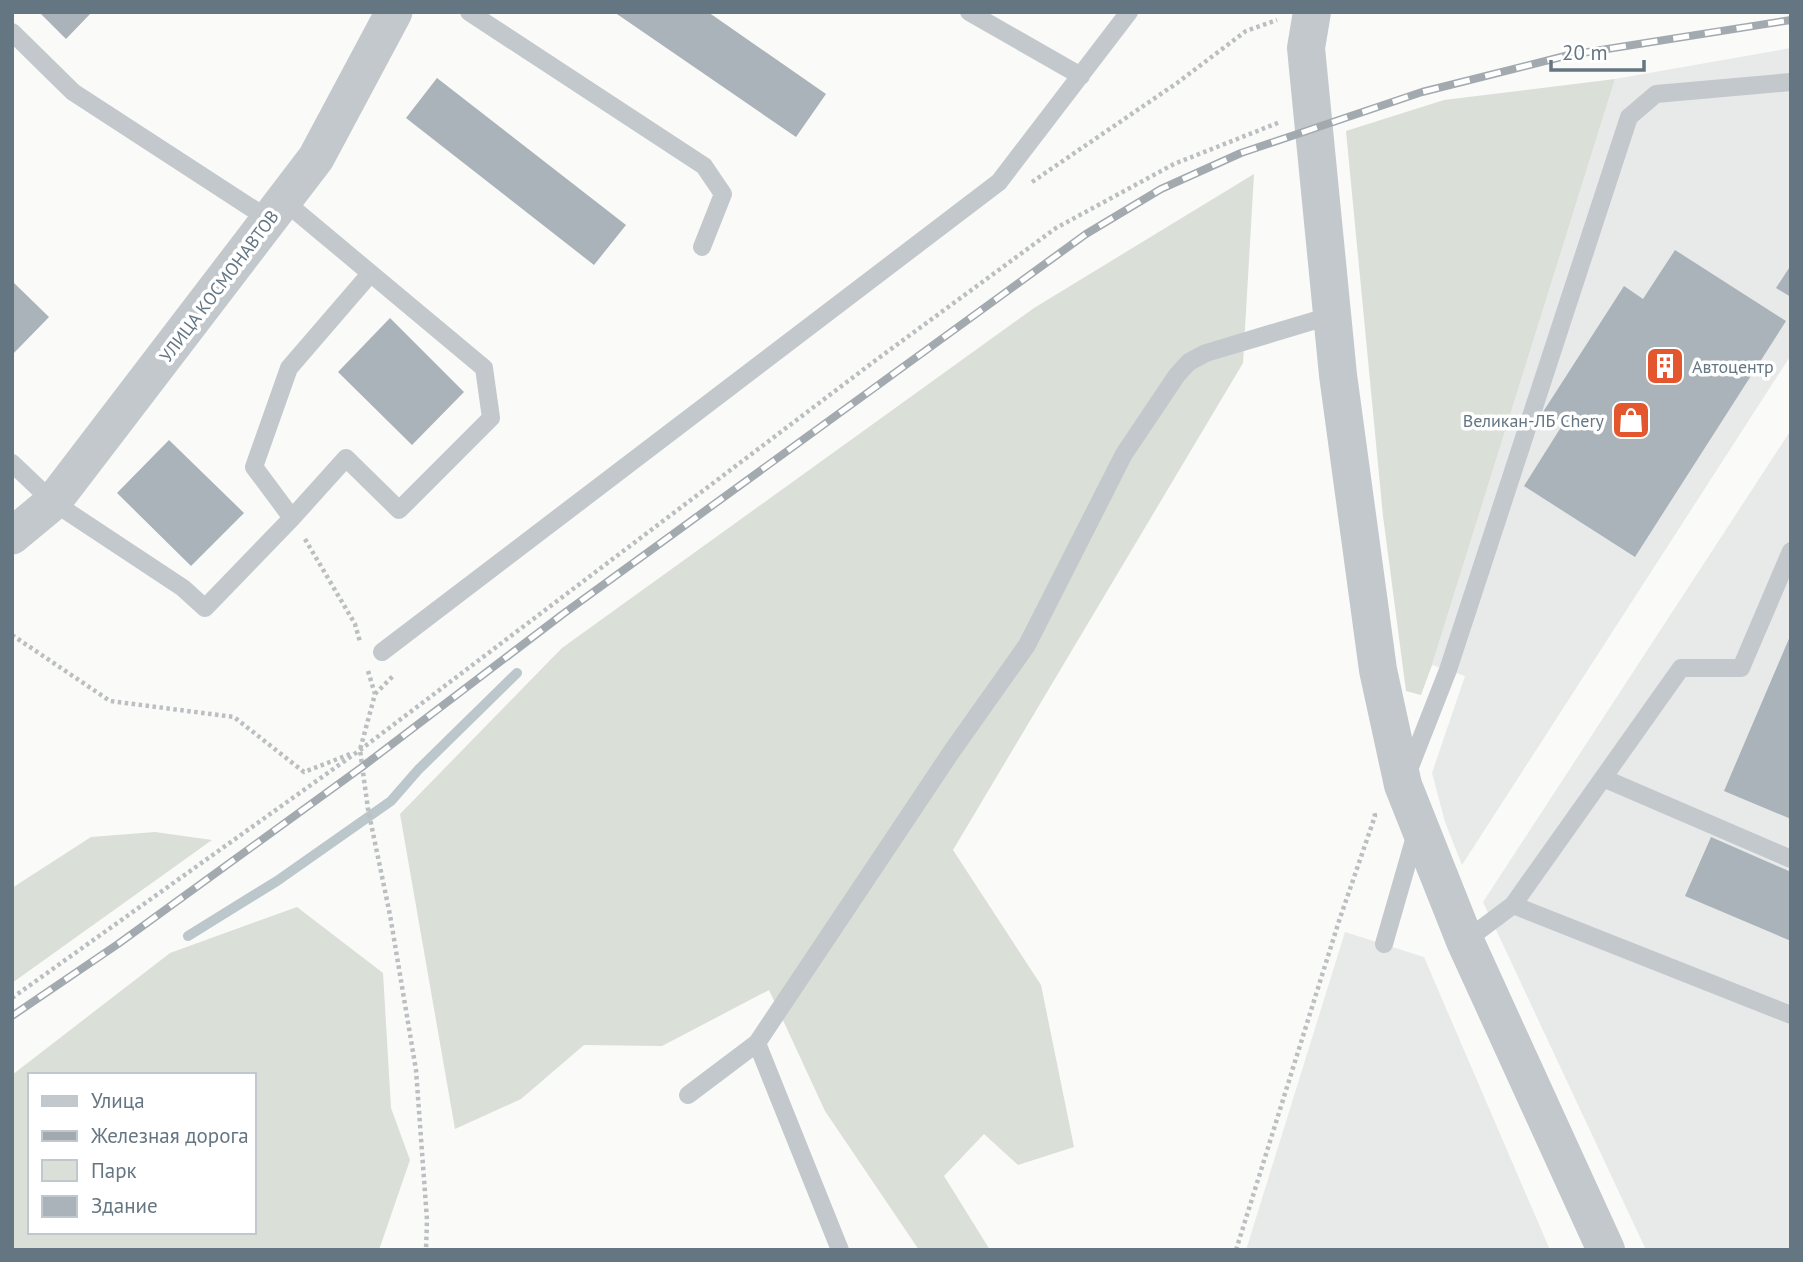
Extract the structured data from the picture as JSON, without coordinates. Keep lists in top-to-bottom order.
{
  "streets": {
    "street": ["УЛИЦА КОСМОНАВТОВ"]
  },
  "places": {
    "building": ["Автоцентр"],
    "shop": ["Великан-ЛБ Chery"]
  },
  "legend": [
    "Улица",
    "Железная дорога",
    "Парк",
    "Здание"
  ],
  "scale_bar": "20 m"
}
